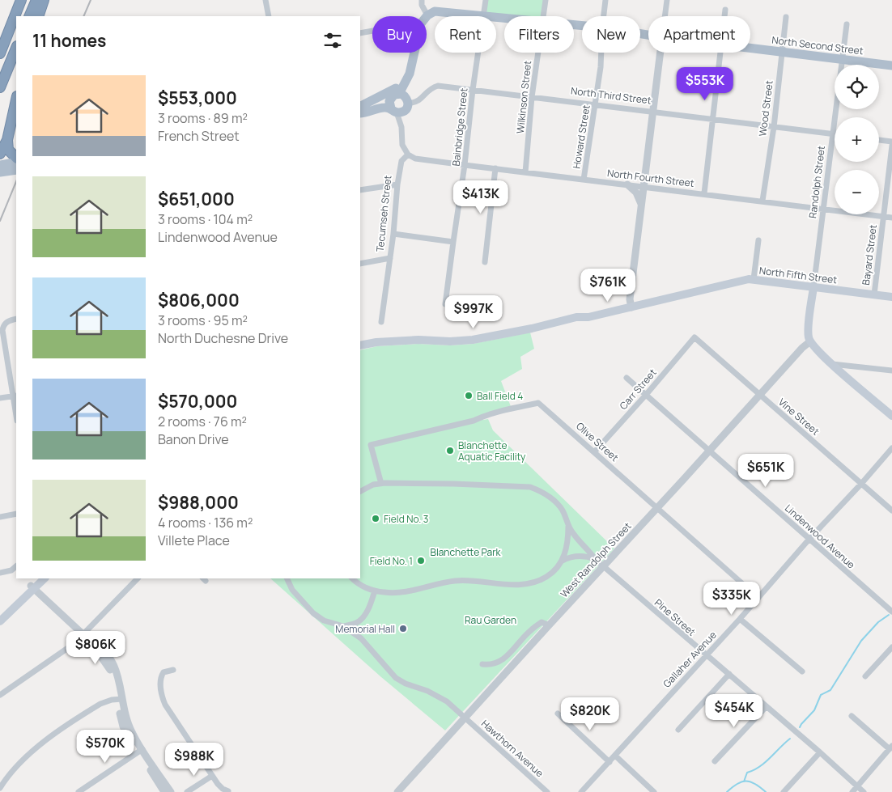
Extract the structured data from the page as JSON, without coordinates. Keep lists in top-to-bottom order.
{
  "streets": {
    "main road": [
      "North Second Street",
      "North Third Street",
      "Randolph Street",
      "North Fifth Street"
    ],
    "street": [
      "Wilkinson Street",
      "Wood Street",
      "Bainbridge Street",
      "Howard Street",
      "North Fourth Street",
      "Tecumseh Street",
      "Bayard Street",
      "Carr Street",
      "Vine Street",
      "Olive Street",
      "Lindenwood Avenue",
      "West Randolph Street",
      "Pine Street",
      "Gallaher Avenue",
      "Hawthorn Avenue"
    ]
  },
  "crossings": [
    ["North Second Street", "Wood Street"],
    ["North Second Street", "Bainbridge Street"],
    ["North Second Street", "Randolph Street"],
    ["North Third Street", "Wilkinson Street"],
    ["North Third Street", "Wood Street"],
    ["North Third Street", "Bainbridge Street"],
    ["North Third Street", "Howard Street"],
    ["North Third Street", "Randolph Street"],
    ["Wilkinson Street", "North Fourth Street"],
    ["Wood Street", "North Fourth Street"],
    ["Bainbridge Street", "North Fourth Street"],
    ["Howard Street", "North Fourth Street"],
    ["North Fourth Street", "Randolph Street"],
    ["North Fourth Street", "Tecumseh Street"],
    ["North Fourth Street", "Bayard Street"],
    ["Randolph Street", "North Fifth Street"],
    ["Randolph Street", "West Randolph Street"],
    ["Bayard Street", "North Fifth Street"],
    ["Carr Street", "Vine Street"],
    ["Carr Street", "Olive Street"],
    ["Carr Street", "Lindenwood Avenue"],
    ["Vine Street", "West Randolph Street"],
    ["Vine Street", "Gallaher Avenue"],
    ["Olive Street", "West Randolph Street"],
    ["Olive Street", "Pine Street"],
    ["Olive Street", "Gallaher Avenue"],
    ["Lindenwood Avenue", "West Randolph Street"],
    ["Lindenwood Avenue", "Gallaher Avenue"],
    ["West Randolph Street", "Pine Street"],
    ["West Randolph Street", "Hawthorn Avenue"],
    ["Pine Street", "Gallaher Avenue"]
  ],
  "parks": ["Blanchette Park", "Rau Garden"],
  "places": [
    "Ball Field 4",
    "Blanchette Aquatic Facility",
    "Field No. 3",
    "Field No. 1",
    "Memorial Hall"
  ],
  "page": {
    "chip": [
      "Buy",
      "Rent",
      "Filters",
      "New",
      "Apartment"
    ],
    "heading": "11 homes",
    "map_buttons": ["+", "−"],
    "list": [
      {
        "name": "$553,000",
        "note": "3 rooms · 89 m² · French Street"
      },
      {
        "name": "$651,000",
        "note": "3 rooms · 104 m² · Lindenwood Avenue"
      },
      {
        "name": "$806,000",
        "note": "3 rooms · 95 m² · North Duchesne Drive"
      },
      {
        "name": "$570,000",
        "note": "2 rooms · 76 m² · Banon Drive"
      },
      {
        "name": "$988,000",
        "note": "4 rooms · 136 m² · Villete Place"
      }
    ],
    "price": [
      "$553K",
      "$413K",
      "$761K",
      "$997K",
      "$651K",
      "$335K",
      "$806K",
      "$454K",
      "$820K",
      "$570K",
      "$988K"
    ]
  }
}
